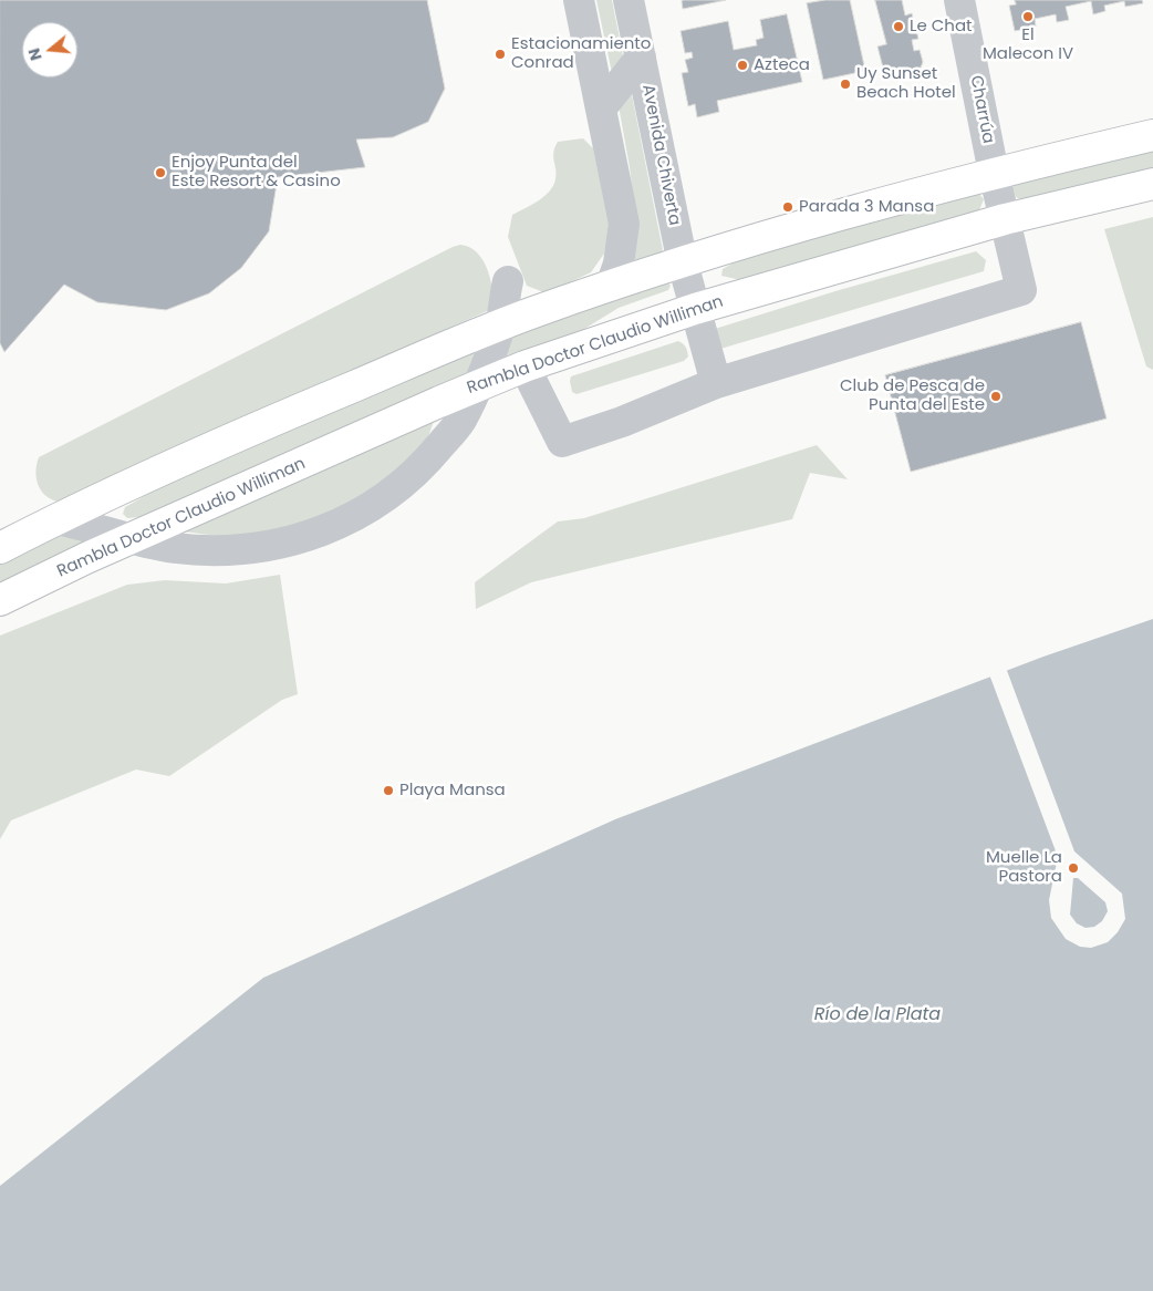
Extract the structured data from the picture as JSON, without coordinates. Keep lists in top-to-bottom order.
{
  "streets": {
    "main road": ["Rambla Doctor Claudio Williman"],
    "street": ["Charrúa", "Avenida Chiverta"]
  },
  "crossings": [
    ["Charrúa", "Avenida Chiverta"],
    ["Charrúa", "Rambla Doctor Claudio Williman"],
    ["Avenida Chiverta", "Rambla Doctor Claudio Williman"]
  ],
  "water": ["Río de la Plata"],
  "places": [
    "El Malecon IV",
    "Le Chat",
    "Estacionamiento Conrad",
    "Azteca",
    "Uy Sunset Beach Hotel",
    "Enjoy Punta del Este Resort & Casino",
    "Parada 3 Mansa",
    "Club de Pesca de Punta del Este",
    "Playa Mansa",
    "Muelle La Pastora"
  ],
  "north": "left"
}
